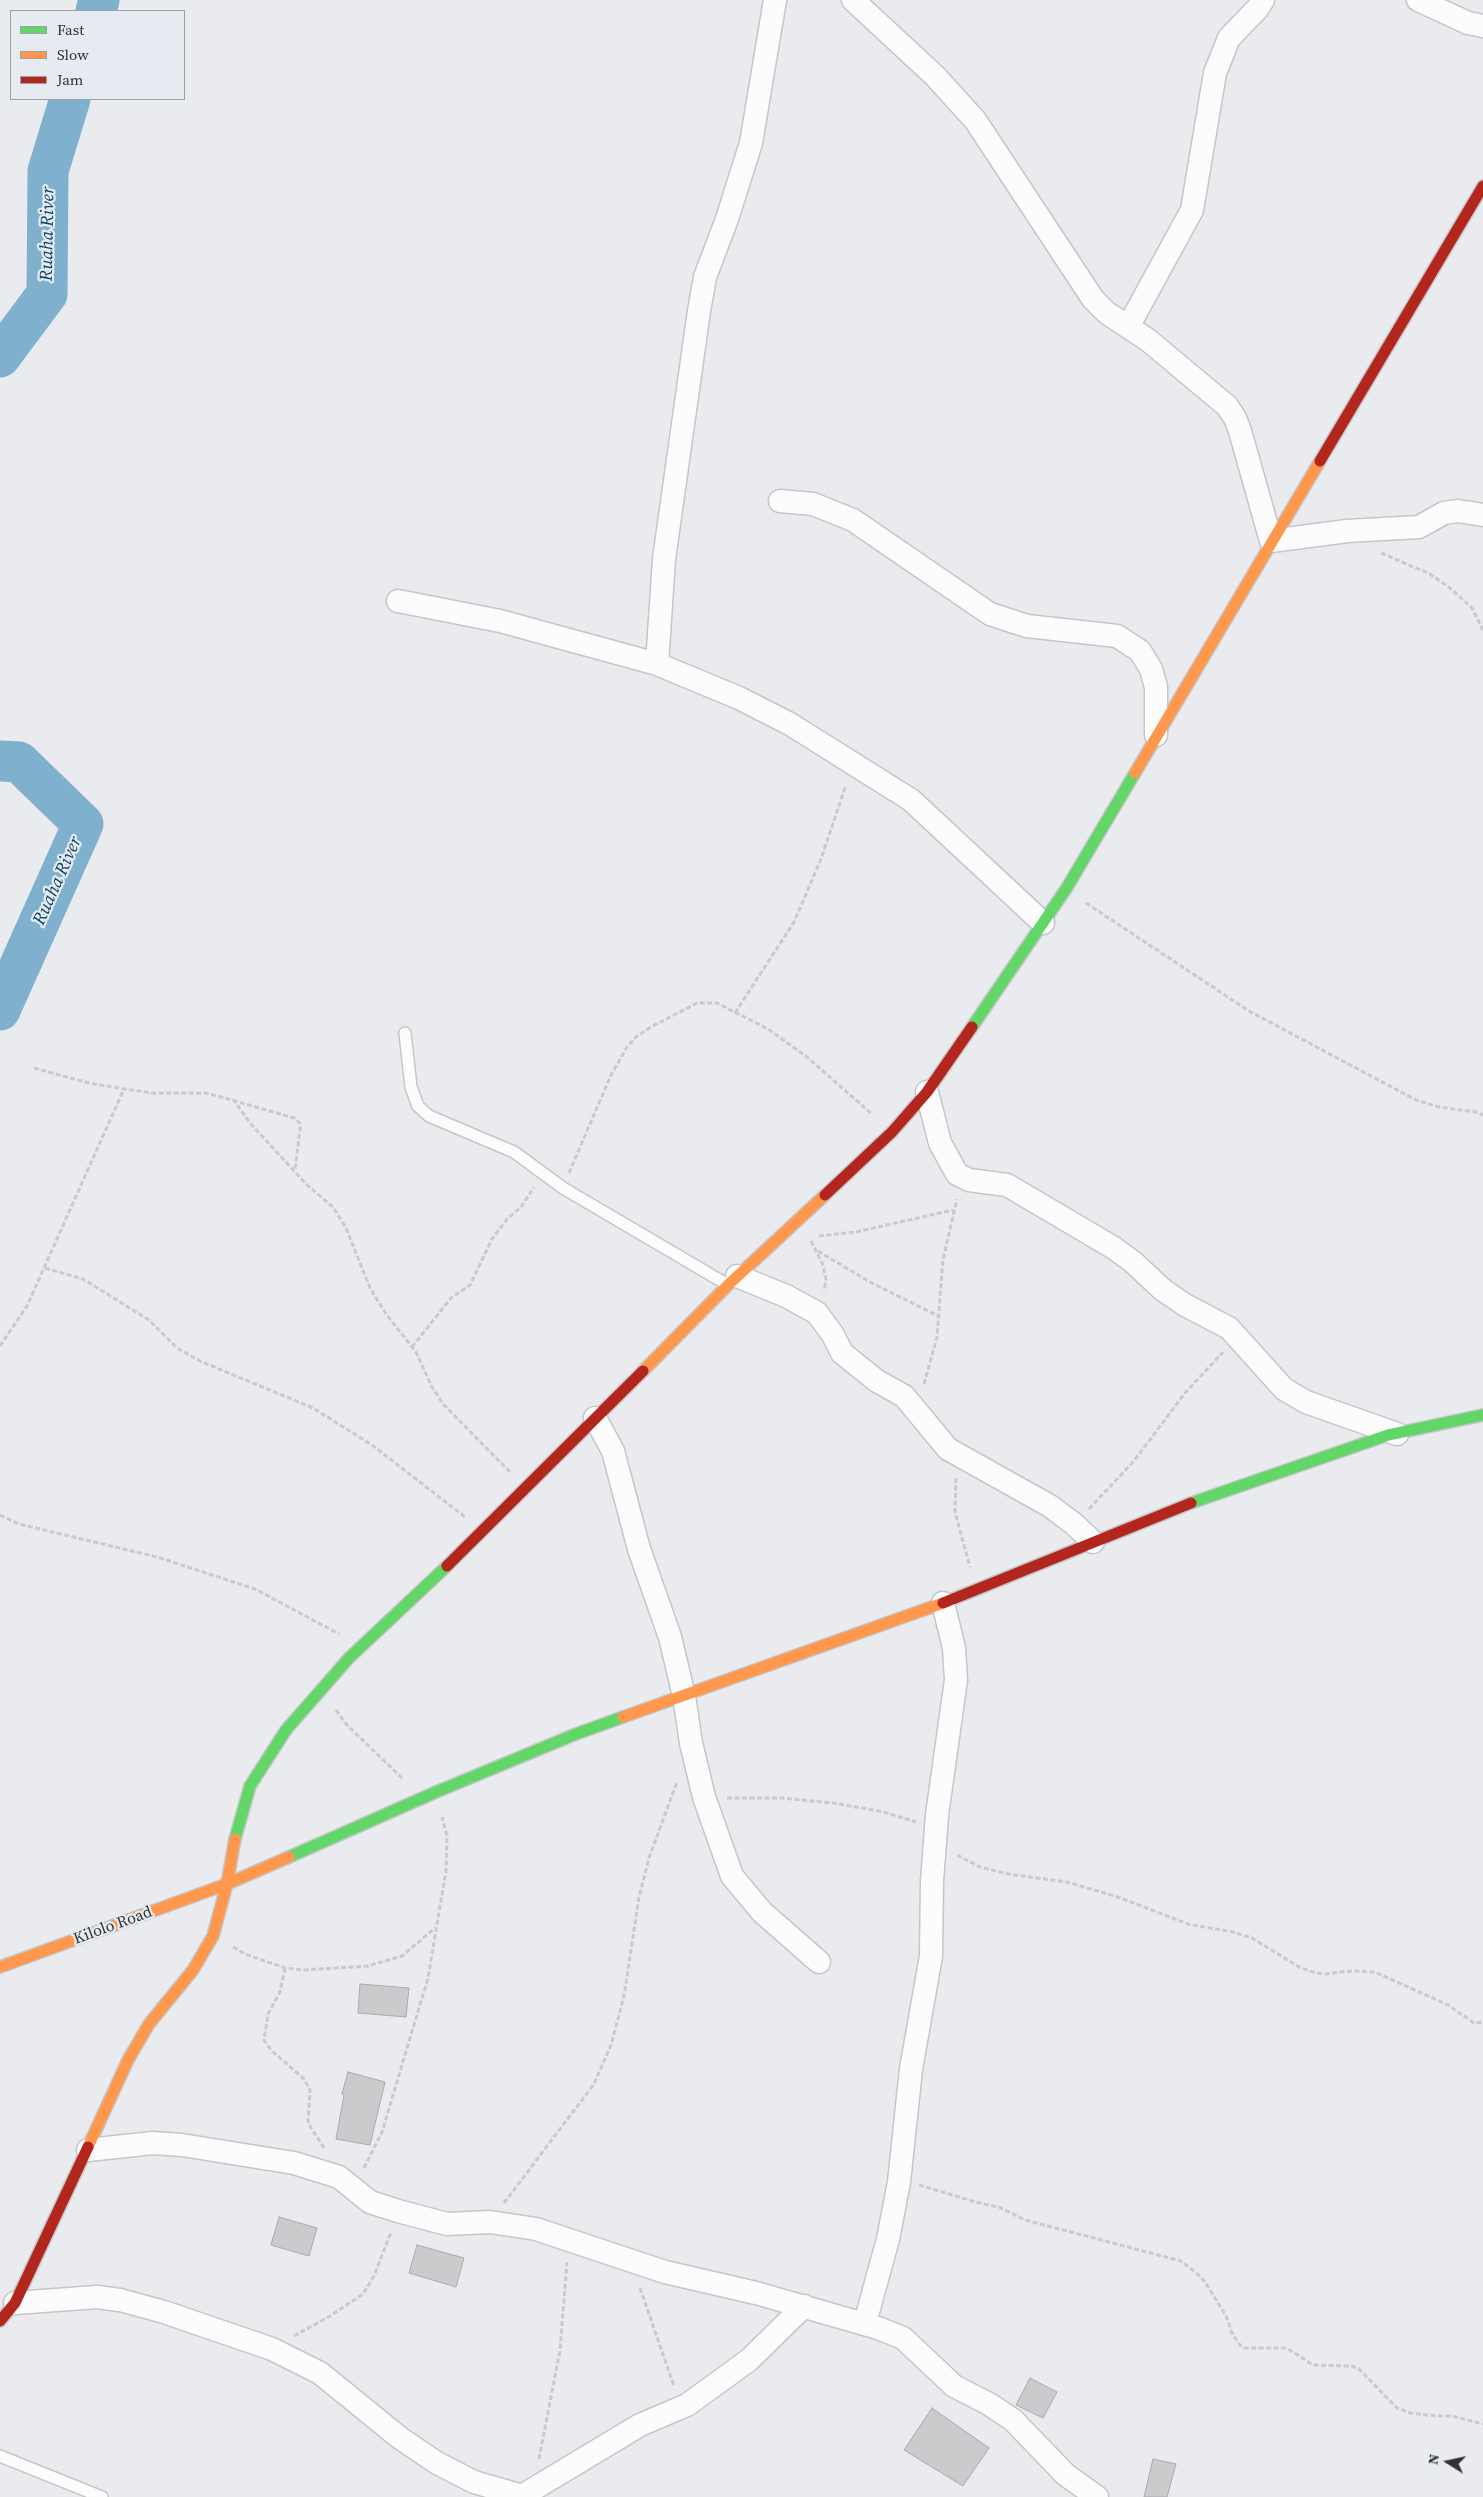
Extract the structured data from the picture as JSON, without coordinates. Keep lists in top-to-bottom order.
{
  "streets": {
    "street": ["Kilolo Road"]
  },
  "water": ["Ruaha River"],
  "legend": ["Fast", "Slow", "Jam"],
  "north": "left"
}
